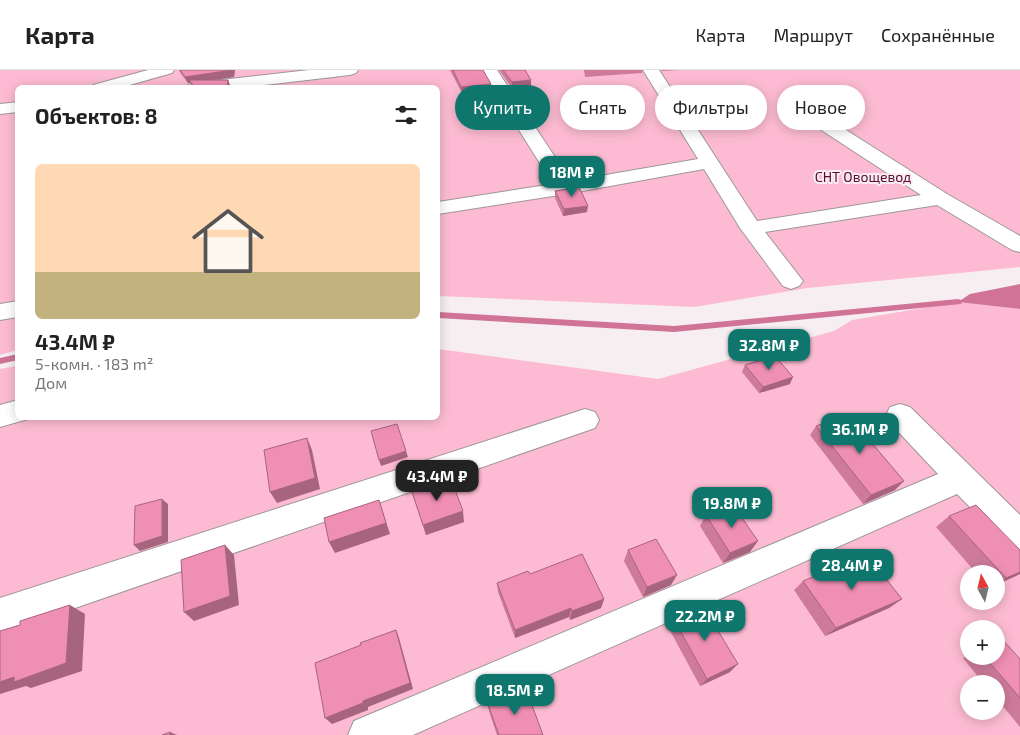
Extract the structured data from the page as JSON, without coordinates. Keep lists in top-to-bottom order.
{
  "parks": ["СНТ Овощевод"],
  "north": "top",
  "page": {
    "header": "Карта",
    "nav": ["Карта", "Маршрут", "Сохранённые"],
    "chip": [
      "Купить",
      "Снять",
      "Фильтры",
      "Новое"
    ],
    "heading": "Объектов: 8",
    "list": [
      {
        "name": "43.4M ₽",
        "note": "5-комн. · 183 m² · Дом"
      }
    ],
    "price": [
      "18M ₽",
      "32.8M ₽",
      "36.1M ₽",
      "43.4M ₽",
      "19.8M ₽",
      "28.4M ₽",
      "22.2M ₽",
      "18.5M ₽"
    ],
    "map_buttons": ["+", "−"]
  }
}
